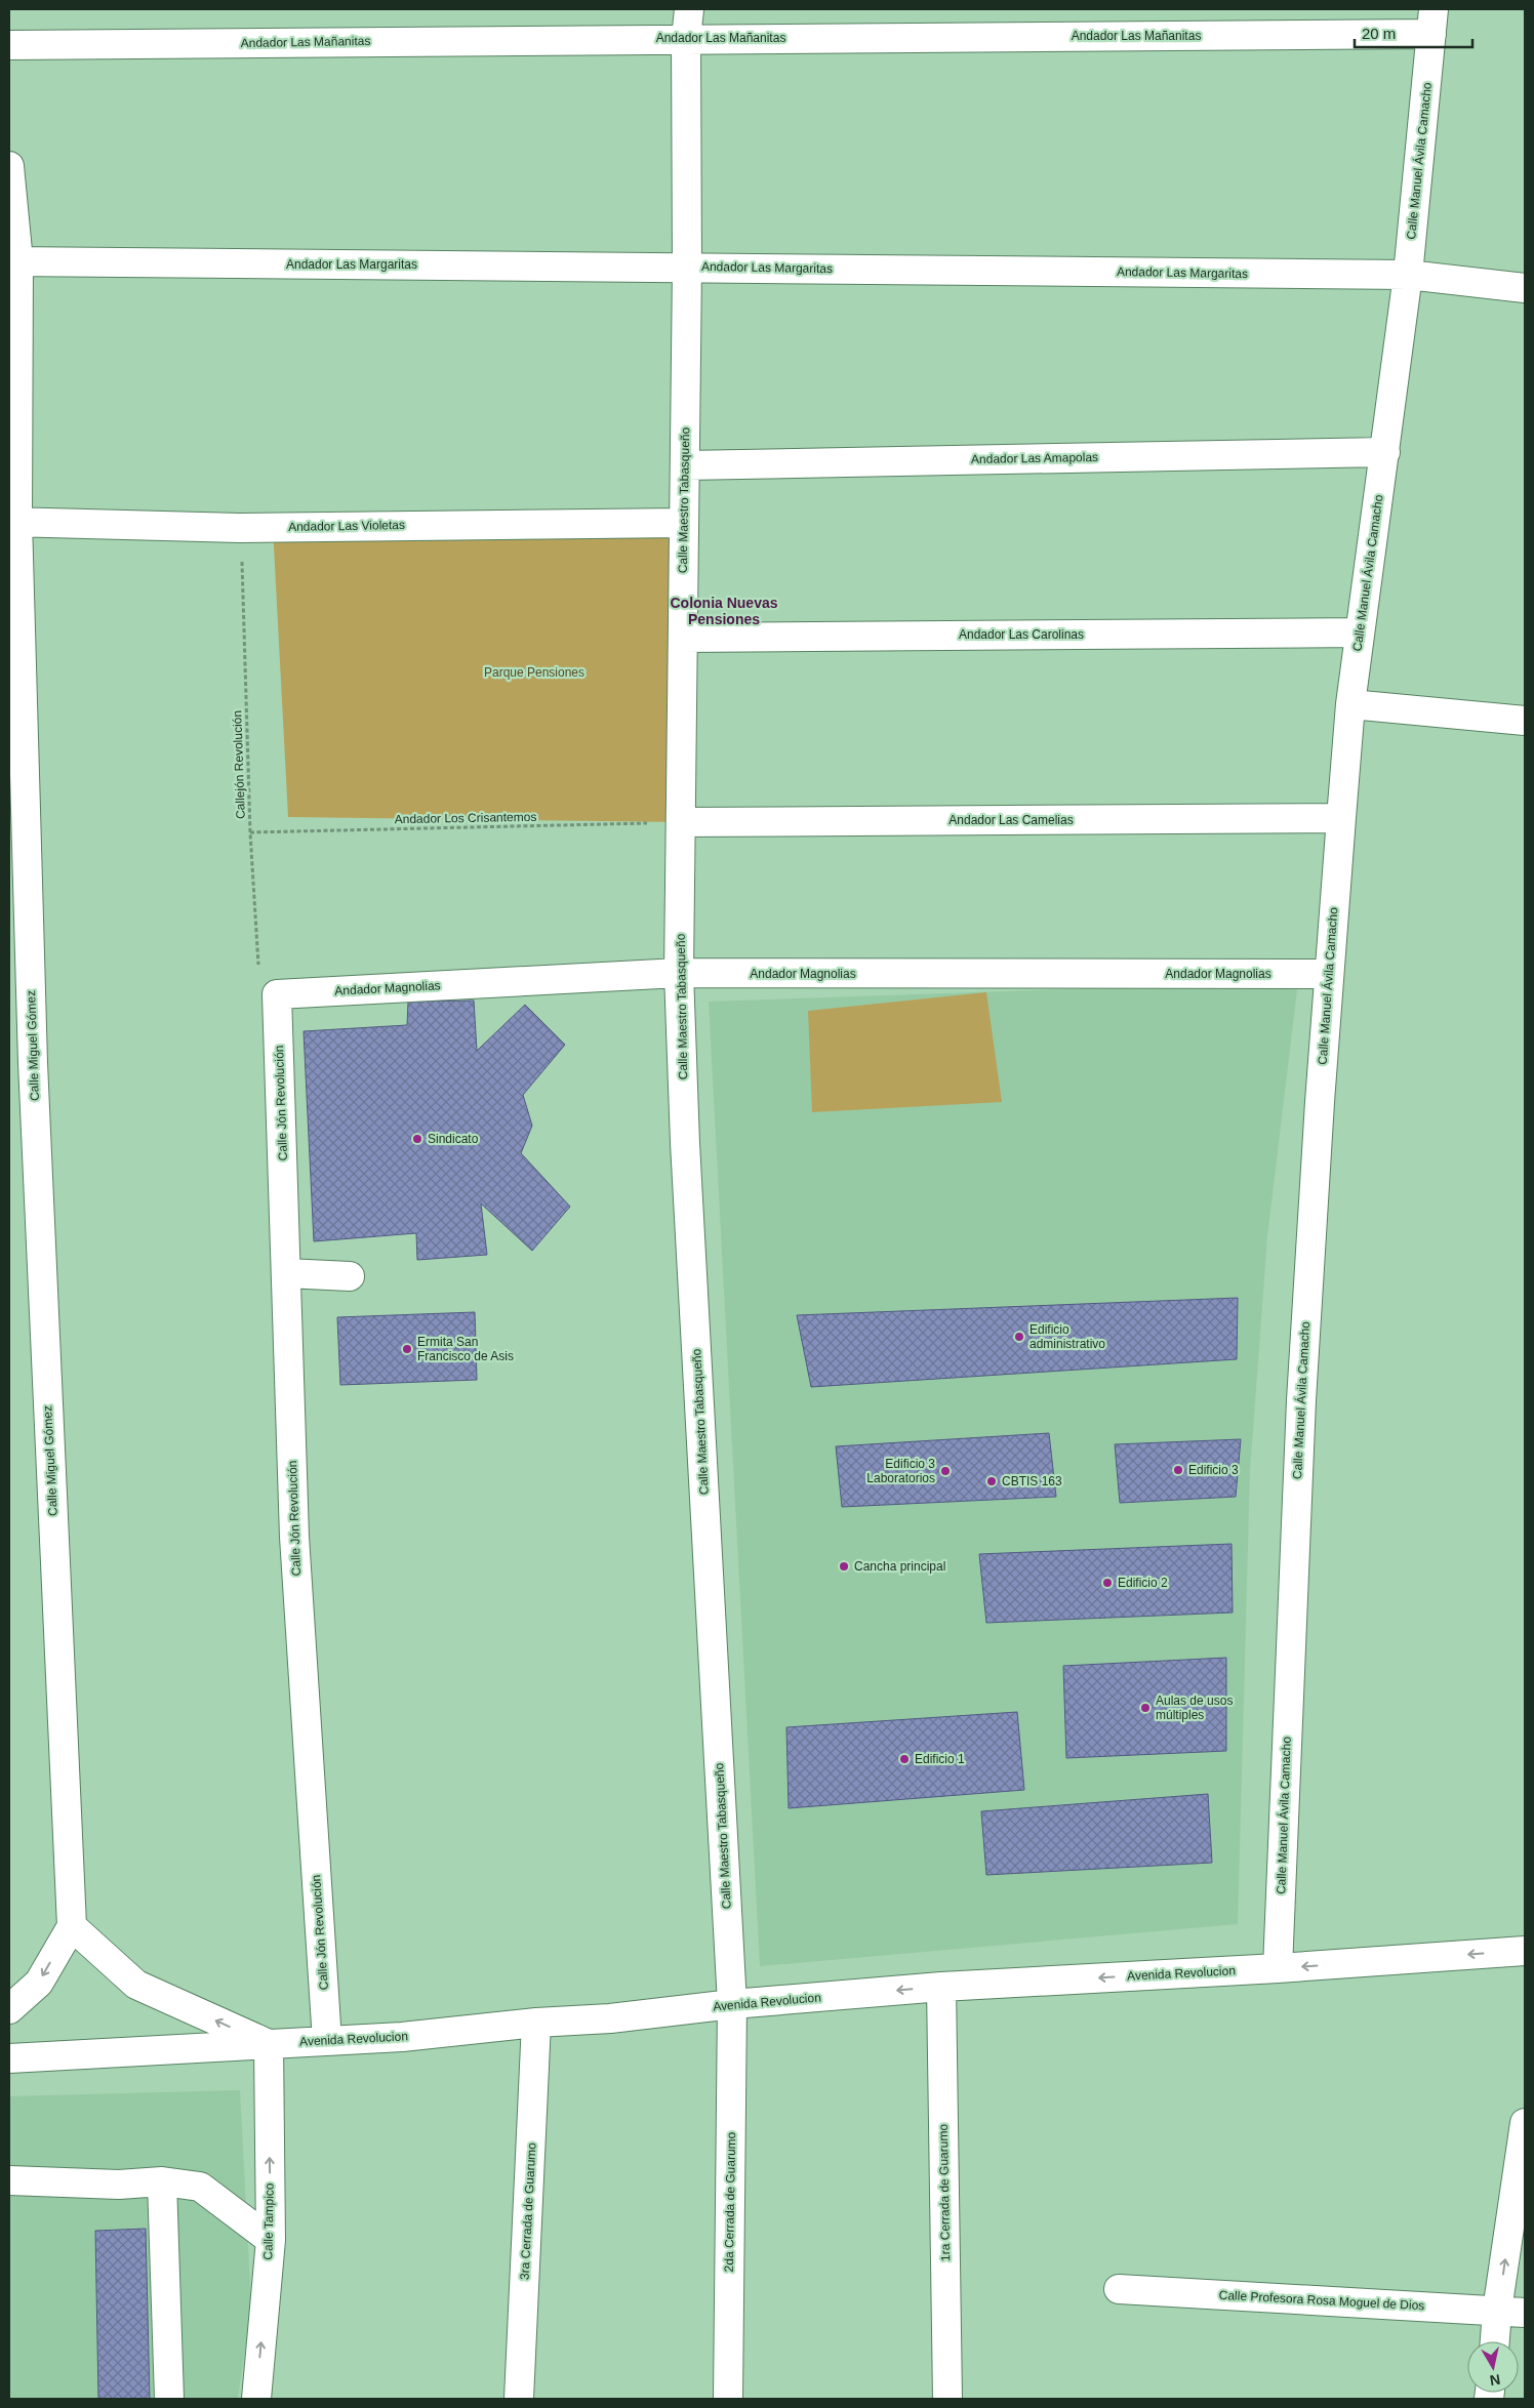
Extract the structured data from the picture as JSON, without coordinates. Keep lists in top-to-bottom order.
{
  "streets": {
    "street": [
      "Andador Las Mañanitas",
      "Calle Manuel Ávila Camacho",
      "Andador Las Margaritas",
      "Andador Las Amapolas",
      "Calle Maestro Tabasqueño",
      "Andador Las Violetas",
      "Andador Las Carolinas",
      "Andador Las Camelias",
      "Andador Magnolias",
      "Calle Miguel Gómez",
      "Calle Jón Revolución",
      "Avenida Revolucion",
      "1ra Cerrada de Guarumo",
      "2da Cerrada de Guarumo",
      "3ra Cerrada de Guarumo",
      "Calle Tampico",
      "Calle Profesora Rosa Moguel de Dios"
    ],
    "path": ["Callejón Revolución", "Andador Los Crisantemos"]
  },
  "crossings": [
    ["Andador Las Mañanitas", "Calle Manuel Ávila Camacho"],
    ["Andador Las Mañanitas", "Calle Maestro Tabasqueño"],
    ["Calle Manuel Ávila Camacho", "Andador Las Margaritas"],
    ["Calle Manuel Ávila Camacho", "Andador Las Amapolas"],
    ["Calle Manuel Ávila Camacho", "Andador Las Carolinas"],
    ["Calle Manuel Ávila Camacho", "Andador Las Camelias"],
    ["Calle Manuel Ávila Camacho", "Andador Magnolias"],
    ["Calle Manuel Ávila Camacho", "Avenida Revolucion"],
    ["Andador Las Margaritas", "Calle Maestro Tabasqueño"],
    ["Andador Las Margaritas", "Calle Miguel Gómez"],
    ["Andador Las Amapolas", "Calle Maestro Tabasqueño"],
    ["Calle Maestro Tabasqueño", "Andador Las Violetas"],
    ["Calle Maestro Tabasqueño", "Andador Las Carolinas"],
    ["Calle Maestro Tabasqueño", "Andador Los Crisantemos"],
    ["Calle Maestro Tabasqueño", "Andador Las Camelias"],
    ["Calle Maestro Tabasqueño", "Andador Magnolias"],
    ["Calle Maestro Tabasqueño", "Avenida Revolucion"],
    ["Calle Maestro Tabasqueño", "2da Cerrada de Guarumo"],
    ["Andador Las Violetas", "Callejón Revolución"],
    ["Andador Las Violetas", "Calle Miguel Gómez"],
    ["Callejón Revolución", "Andador Los Crisantemos"],
    ["Callejón Revolución", "Andador Magnolias"],
    ["Callejón Revolución", "Calle Jón Revolución"],
    ["Andador Los Crisantemos", "Andador Las Camelias"],
    ["Andador Magnolias", "Calle Jón Revolución"],
    ["Calle Jón Revolución", "Avenida Revolucion"],
    ["Avenida Revolucion", "1ra Cerrada de Guarumo"],
    ["Avenida Revolucion", "2da Cerrada de Guarumo"],
    ["Avenida Revolucion", "3ra Cerrada de Guarumo"],
    ["Avenida Revolucion", "Calle Tampico"]
  ],
  "one_way": ["Avenida Revolucion"],
  "districts": ["Colonia Nuevas Pensiones"],
  "parks": ["Parque Pensiones"],
  "places": [
    "Sindicato",
    "Edificio administrativo",
    "Ermita San Francisco de Asis",
    "Edificio 3",
    "Edificio 3 Laboratorios",
    "CBTIS 163",
    "Cancha principal",
    "Edificio 2",
    "Aulas de usos múltiples",
    "Edificio 1"
  ],
  "scale_bar": "20 m",
  "north": "bottom"
}
